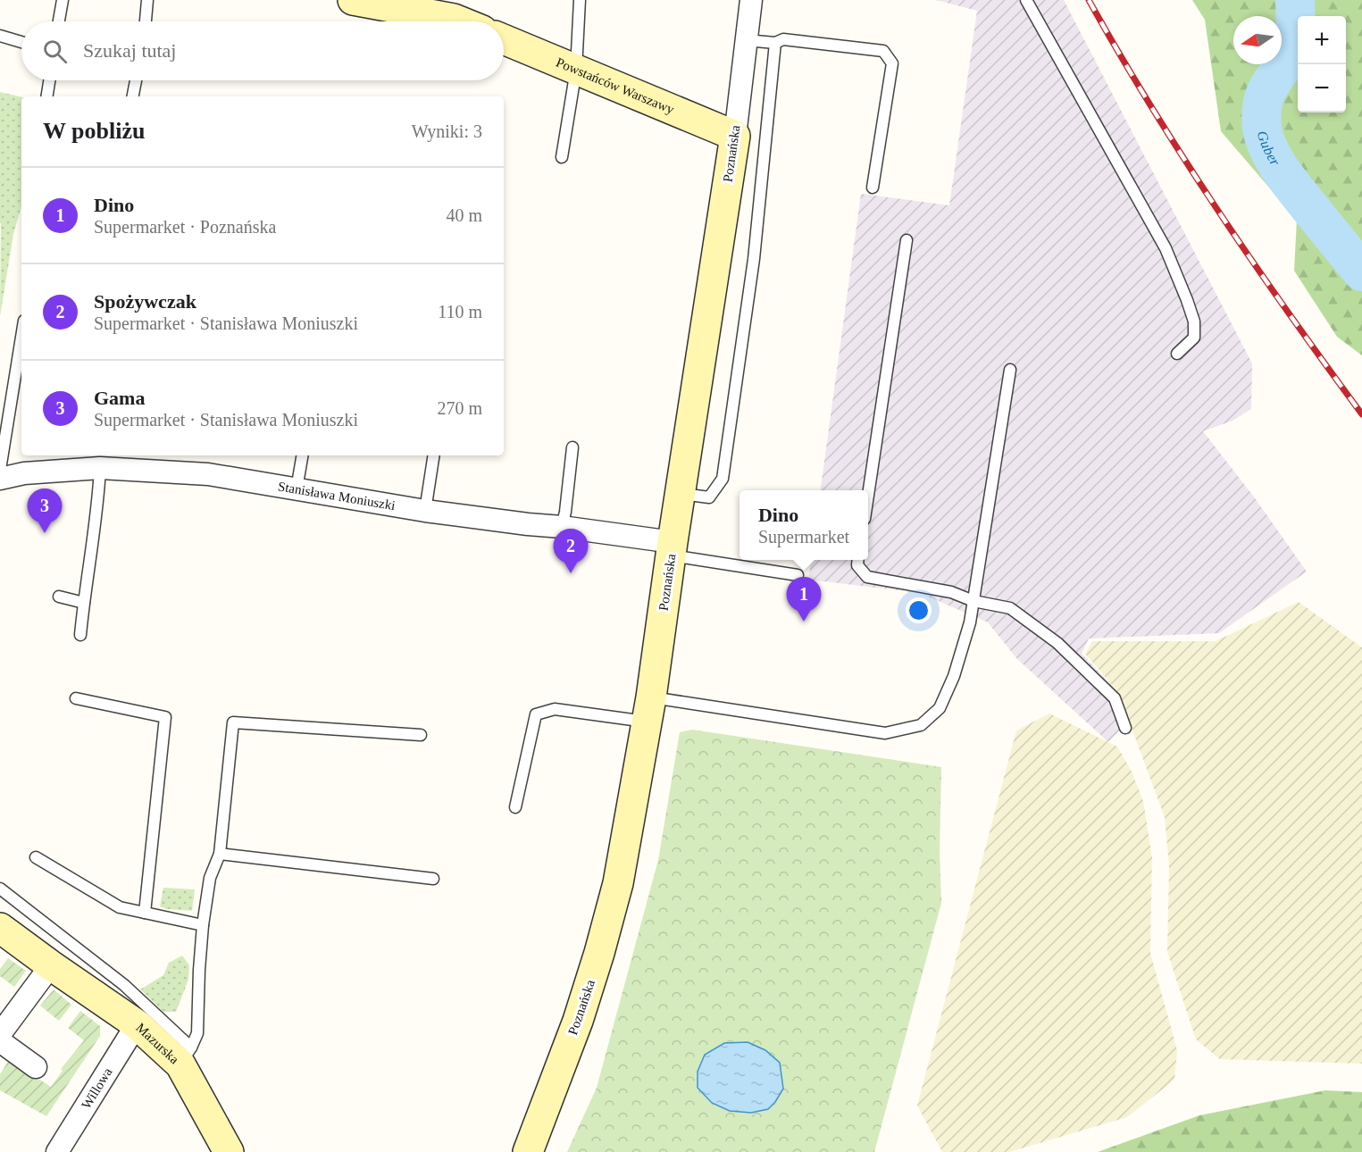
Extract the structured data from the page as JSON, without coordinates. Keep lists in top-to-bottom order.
{
  "streets": {
    "street": [
      "Powstańców Warszawy",
      "Poznańska",
      "Stanisława Moniuszki",
      "Mazurska",
      "Willowa"
    ]
  },
  "crossings": [
    ["Powstańców Warszawy", "Poznańska"],
    ["Poznańska", "Stanisława Moniuszki"],
    ["Mazurska", "Willowa"]
  ],
  "water": ["Guber"],
  "north": "left",
  "page": {
    "map_buttons": ["+", "−"],
    "search": "Szukaj tutaj",
    "heading": ["W pobliżu", "Wyniki: 3"],
    "list": [
      {
        "mark": "1",
        "name": "Dino",
        "note": "Supermarket · Poznańska",
        "value": "40 m"
      },
      {
        "mark": "2",
        "name": "Spożywczak",
        "note": "Supermarket · Stanisława Moniuszki",
        "value": "110 m"
      },
      {
        "mark": "3",
        "name": "Gama",
        "note": "Supermarket · Stanisława Moniuszki",
        "value": "270 m"
      }
    ],
    "pins": ["3", "2", "1"],
    "popup": ["Dino", "Supermarket"]
  }
}
